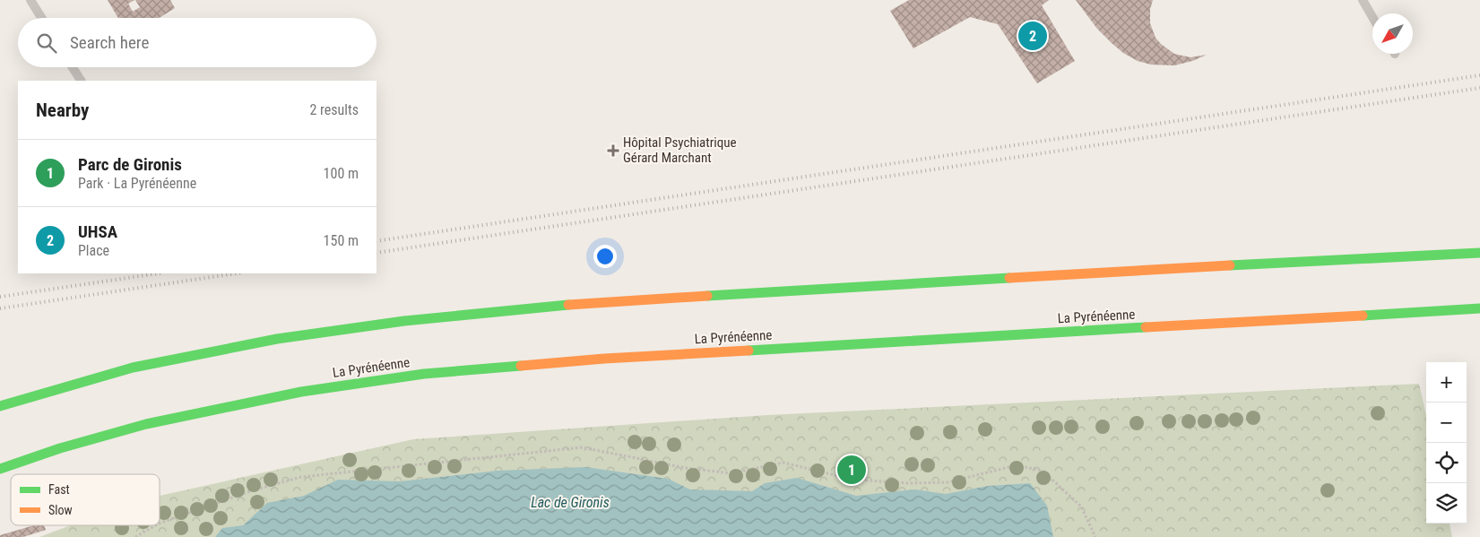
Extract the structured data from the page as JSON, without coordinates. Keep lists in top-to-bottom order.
{
  "streets": {
    "highway": ["La Pyrénéenne"]
  },
  "water": ["Lac de Gironis"],
  "places": {
    "health": ["Hôpital Psychiatrique Gérard Marchant"]
  },
  "legend": ["Fast", "Slow"],
  "north": "bottom left",
  "page": {
    "search": "Search here",
    "pins": ["2", "1"],
    "heading": ["Nearby", "2 results"],
    "list": [
      {
        "mark": "1",
        "name": "Parc de Gironis",
        "note": "Park · La Pyrénéenne",
        "value": "100 m"
      },
      {
        "mark": "2",
        "name": "UHSA",
        "note": "Place",
        "value": "150 m"
      }
    ],
    "map_buttons": ["+", "−"]
  }
}
